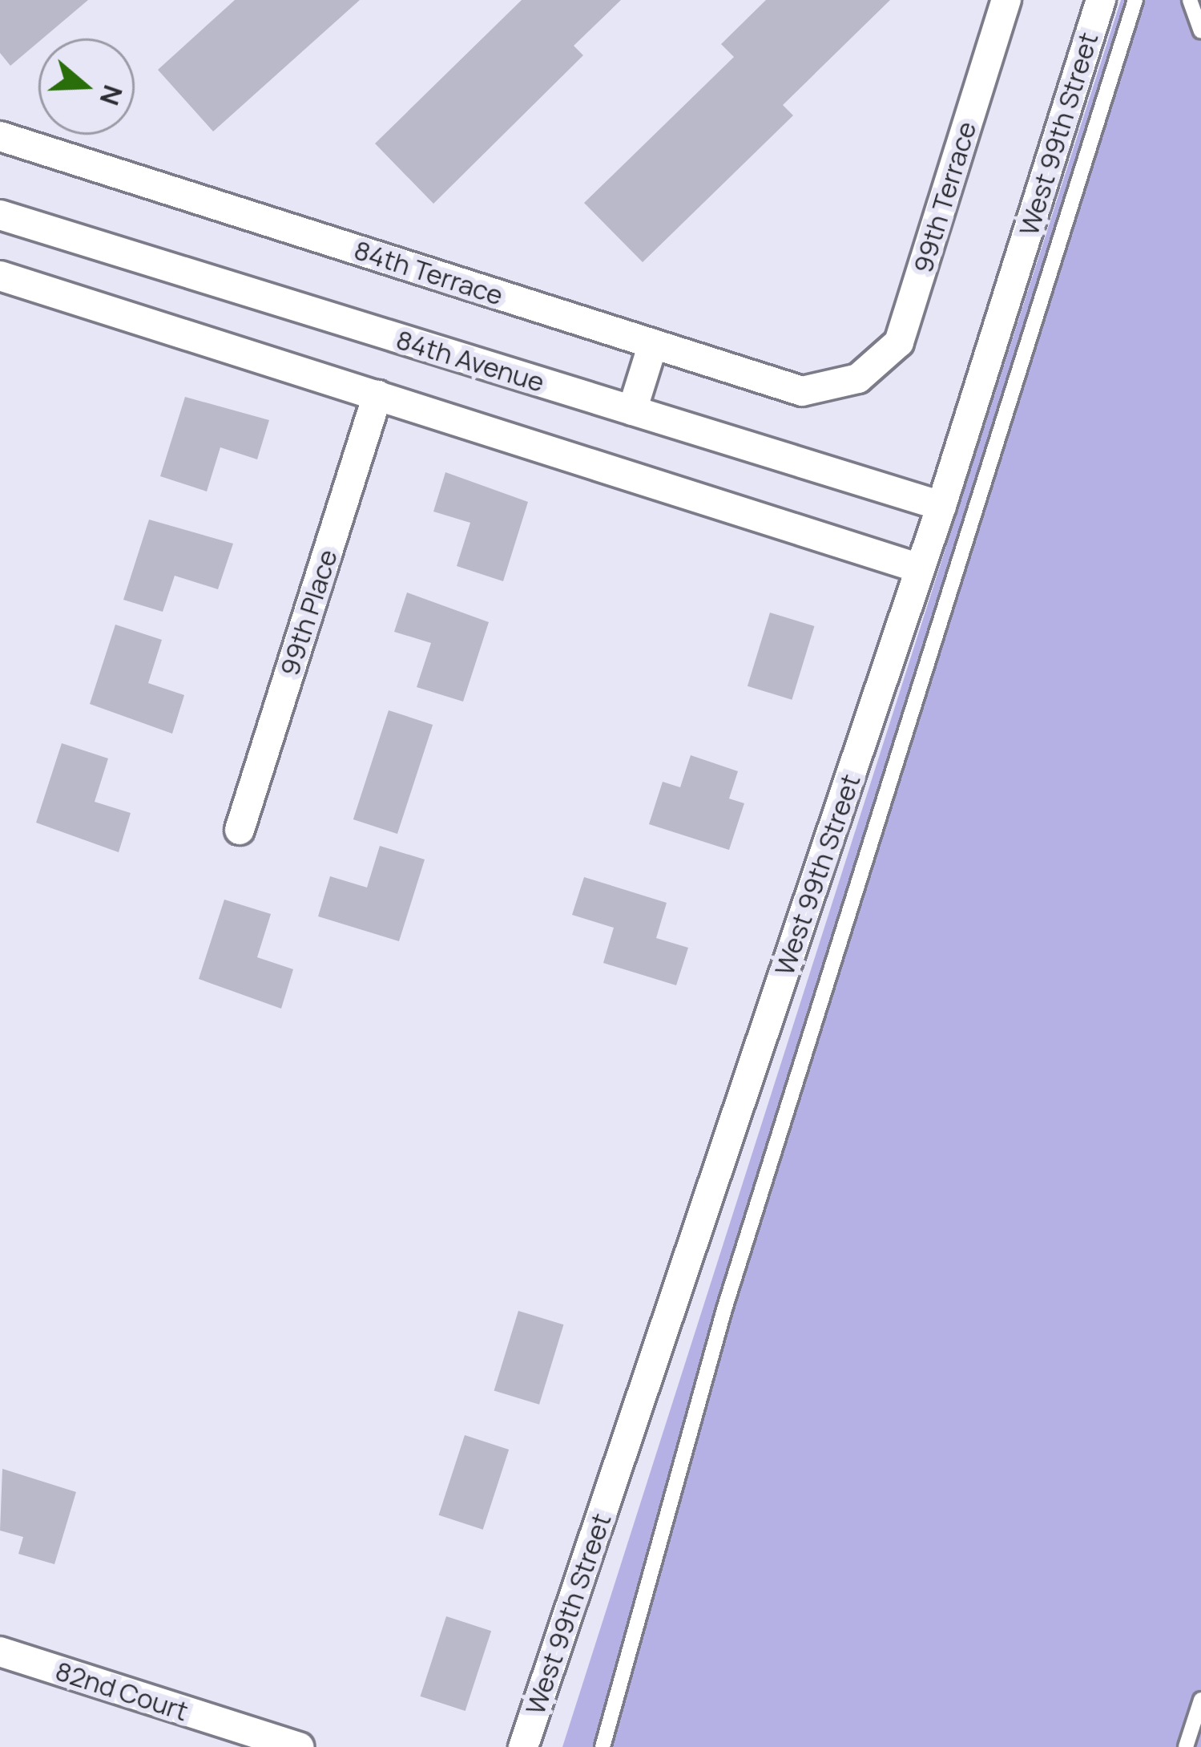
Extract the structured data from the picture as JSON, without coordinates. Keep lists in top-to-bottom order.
{
  "streets": {
    "street": [
      "West 99th Street",
      "99th Terrace",
      "84th Terrace",
      "84th Avenue",
      "99th Place",
      "82nd Court"
    ]
  },
  "crossings": [
    ["West 99th Street", "84th Avenue"],
    ["99th Terrace", "84th Terrace"]
  ],
  "north": "right"
}
